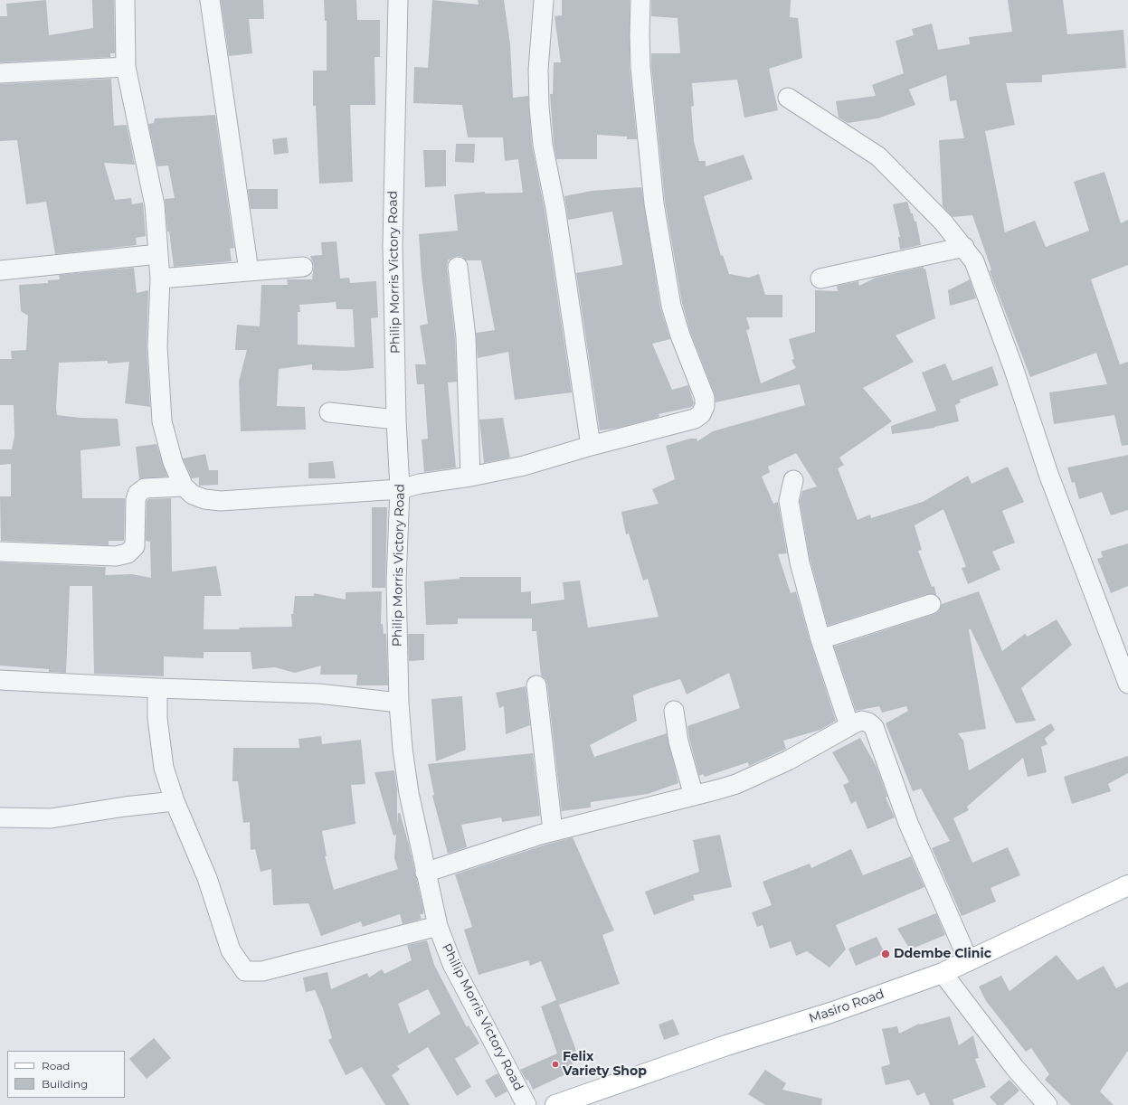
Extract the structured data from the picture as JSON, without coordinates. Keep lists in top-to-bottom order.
{
  "streets": {
    "main road": ["Masiro Road"],
    "street": ["Philip Morris Victory Road"]
  },
  "places": ["Ddembe Clinic", "Felix Variety Shop"],
  "legend": ["Road", "Building"]
}
